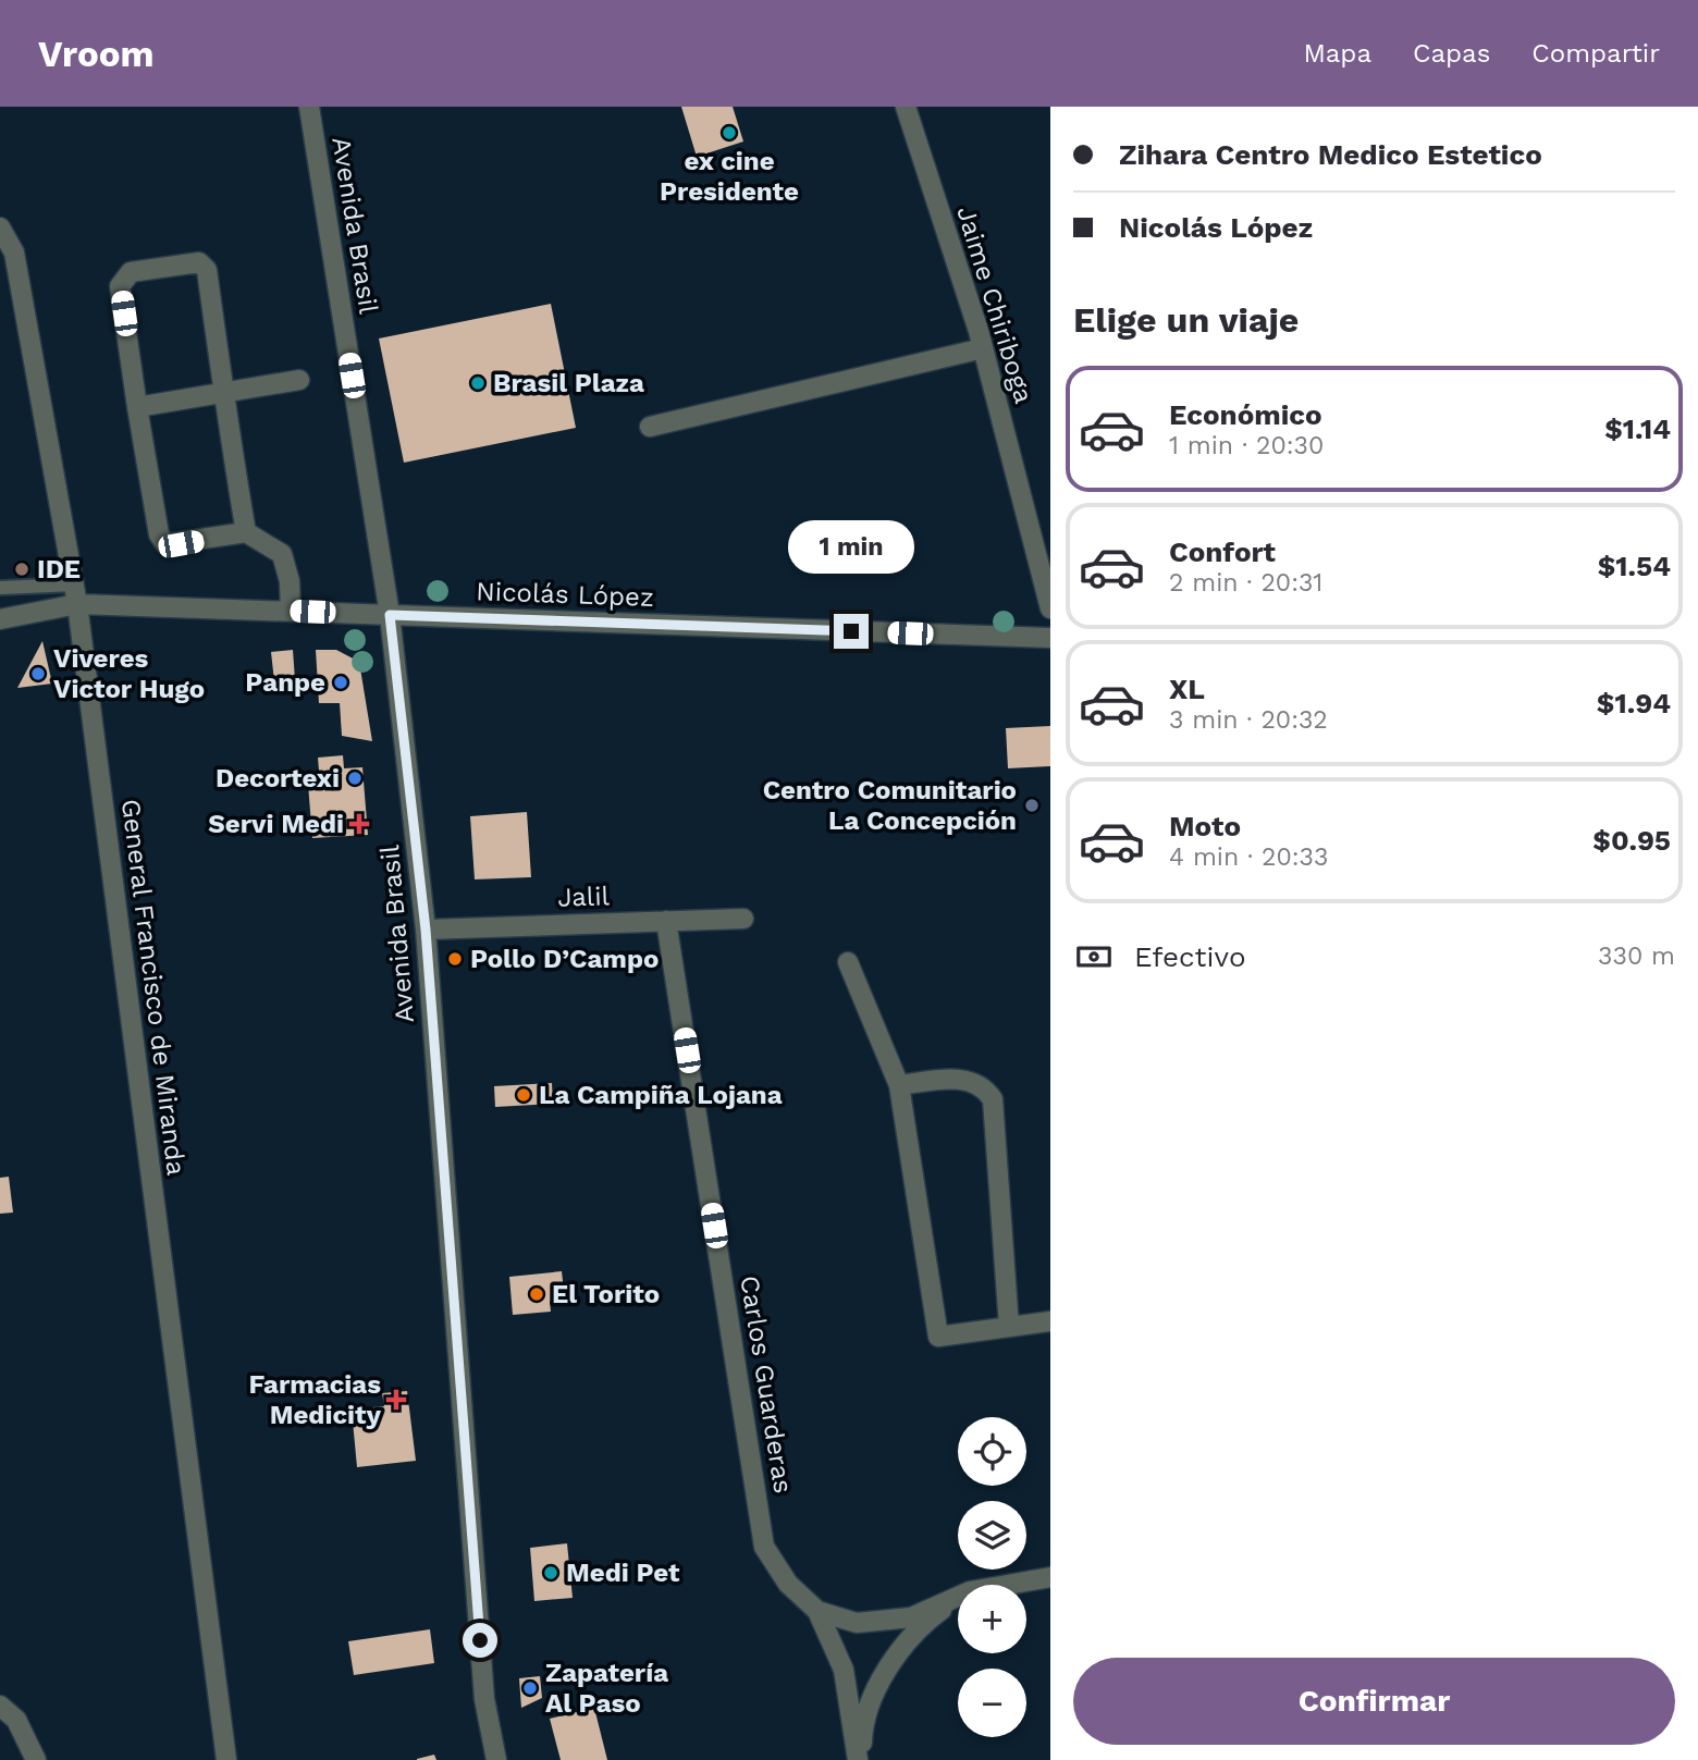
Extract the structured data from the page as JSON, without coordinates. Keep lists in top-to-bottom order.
{
  "streets": {
    "street": [
      "Avenida Brasil",
      "Jaime Chiriboga",
      "Nicolás López",
      "Jalil",
      "General Francisco de Miranda",
      "Carlos Guarderas"
    ]
  },
  "crossings": [
    ["Avenida Brasil", "Nicolás López"],
    ["Avenida Brasil", "Jalil"],
    ["Nicolás López", "General Francisco de Miranda"],
    ["Jalil", "Carlos Guarderas"]
  ],
  "places": {
    "other": [
      "ex cine Presidente",
      "Brasil Plaza",
      "IDE",
      "Viveres Victor Hugo",
      "Panpe",
      "Decortexi",
      "Centro Comunitario La Concepción",
      "Pollo D’Campo",
      "La Campiña Lojana",
      "El Torito",
      "Medi Pet",
      "Zapatería Al Paso"
    ],
    "health": ["Servi Medi", "Farmacias Medicity"]
  },
  "page": {
    "header": "Vroom",
    "nav": ["Mapa", "Capas", "Compartir"],
    "banner": ["Zihara Centro Medico Estetico", "Nicolás López"],
    "heading": "Elige un viaje",
    "list": [
      {
        "name": "Económico",
        "note": "1 min · 20:30",
        "value": "$1.14"
      },
      {
        "name": "Confort",
        "note": "2 min · 20:31",
        "value": "$1.54"
      },
      {
        "name": "XL",
        "note": "3 min · 20:32",
        "value": "$1.94"
      },
      {
        "name": "Moto",
        "note": "4 min · 20:33",
        "value": "$0.95"
      }
    ],
    "bubble": "1 min",
    "pay": ["Efectivo", "330 m"],
    "map_buttons": ["+", "−"],
    "buttons": "Confirmar"
  }
}
